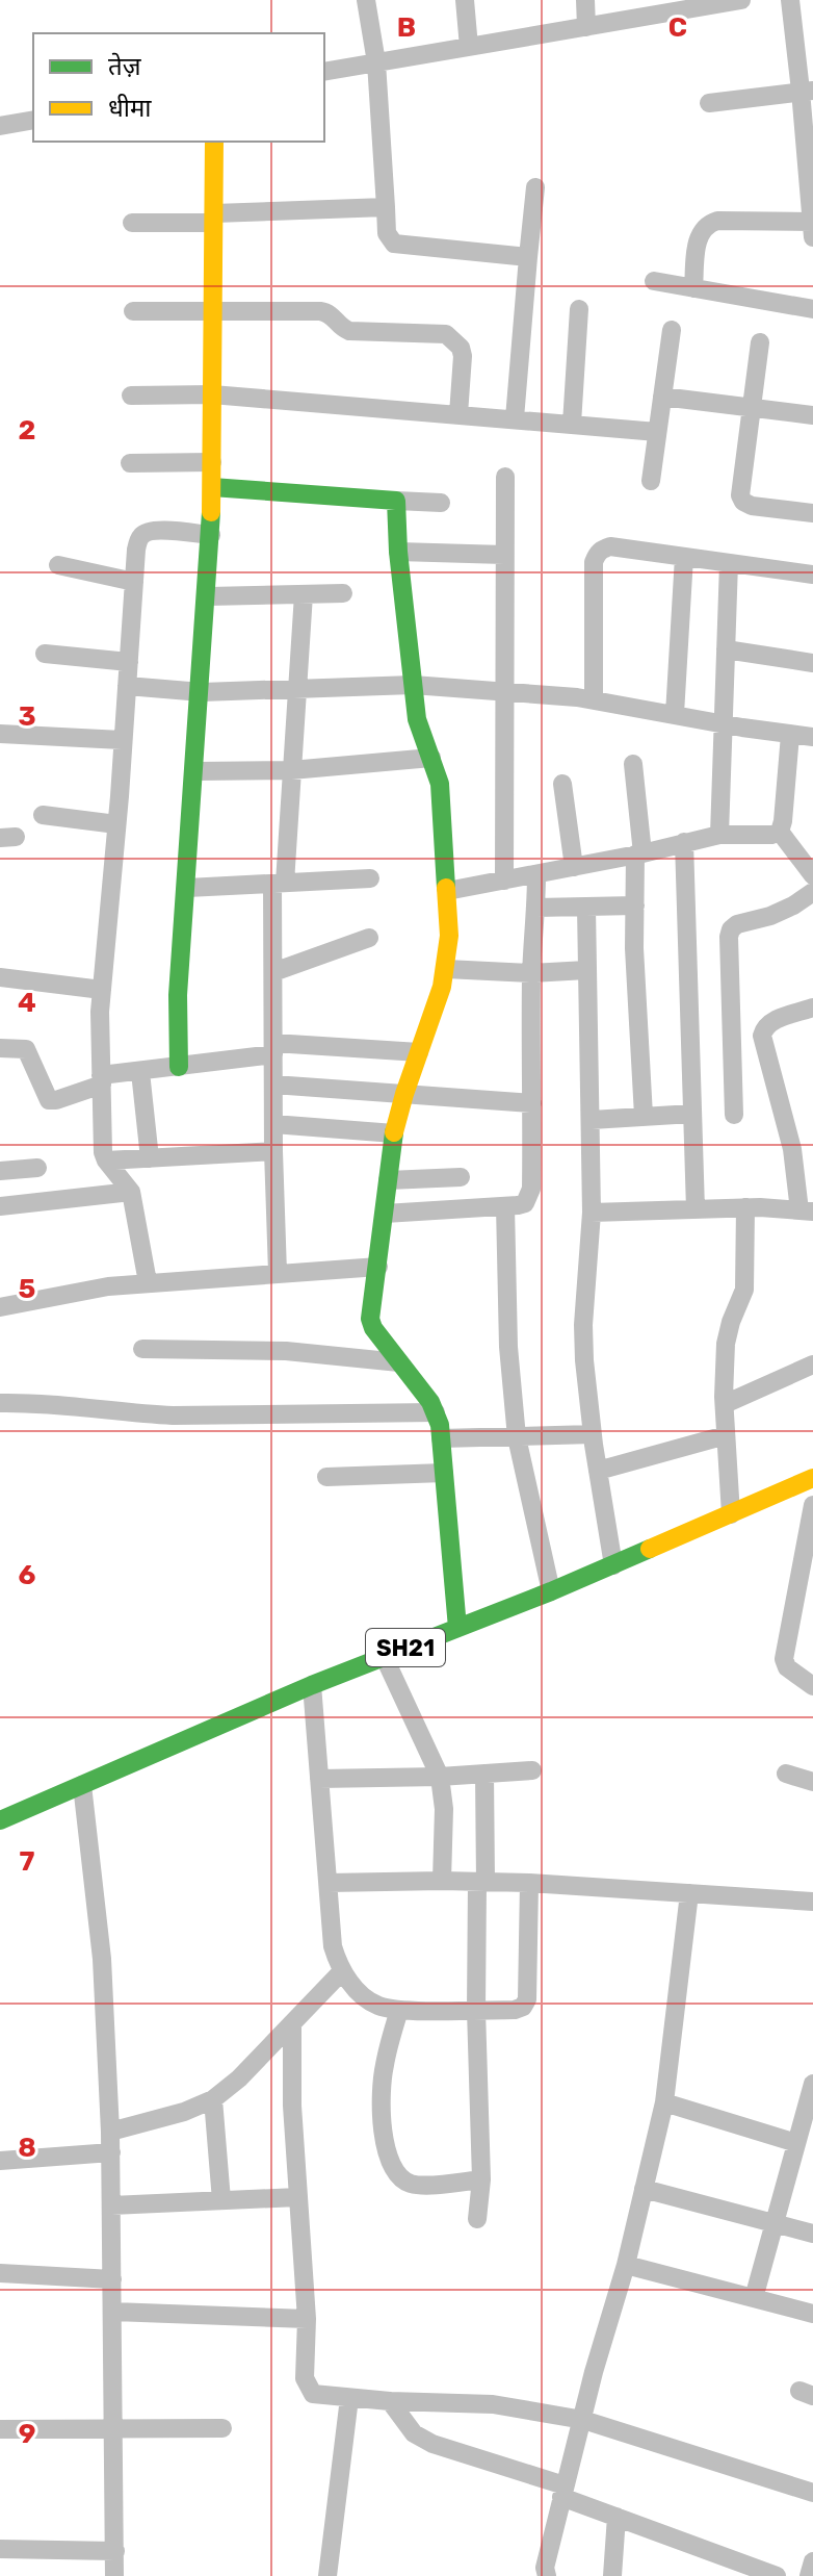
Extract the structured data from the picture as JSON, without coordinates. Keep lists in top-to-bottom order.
{
  "streets": {
    "street": ["SH21"]
  },
  "legend": ["तेज़", "धीमा"],
  "grid": {
    "columns": ["B", "C"],
    "rows": [
      "2",
      "3",
      "4",
      "5",
      "6",
      "7",
      "8",
      "9"
    ]
  }
}
